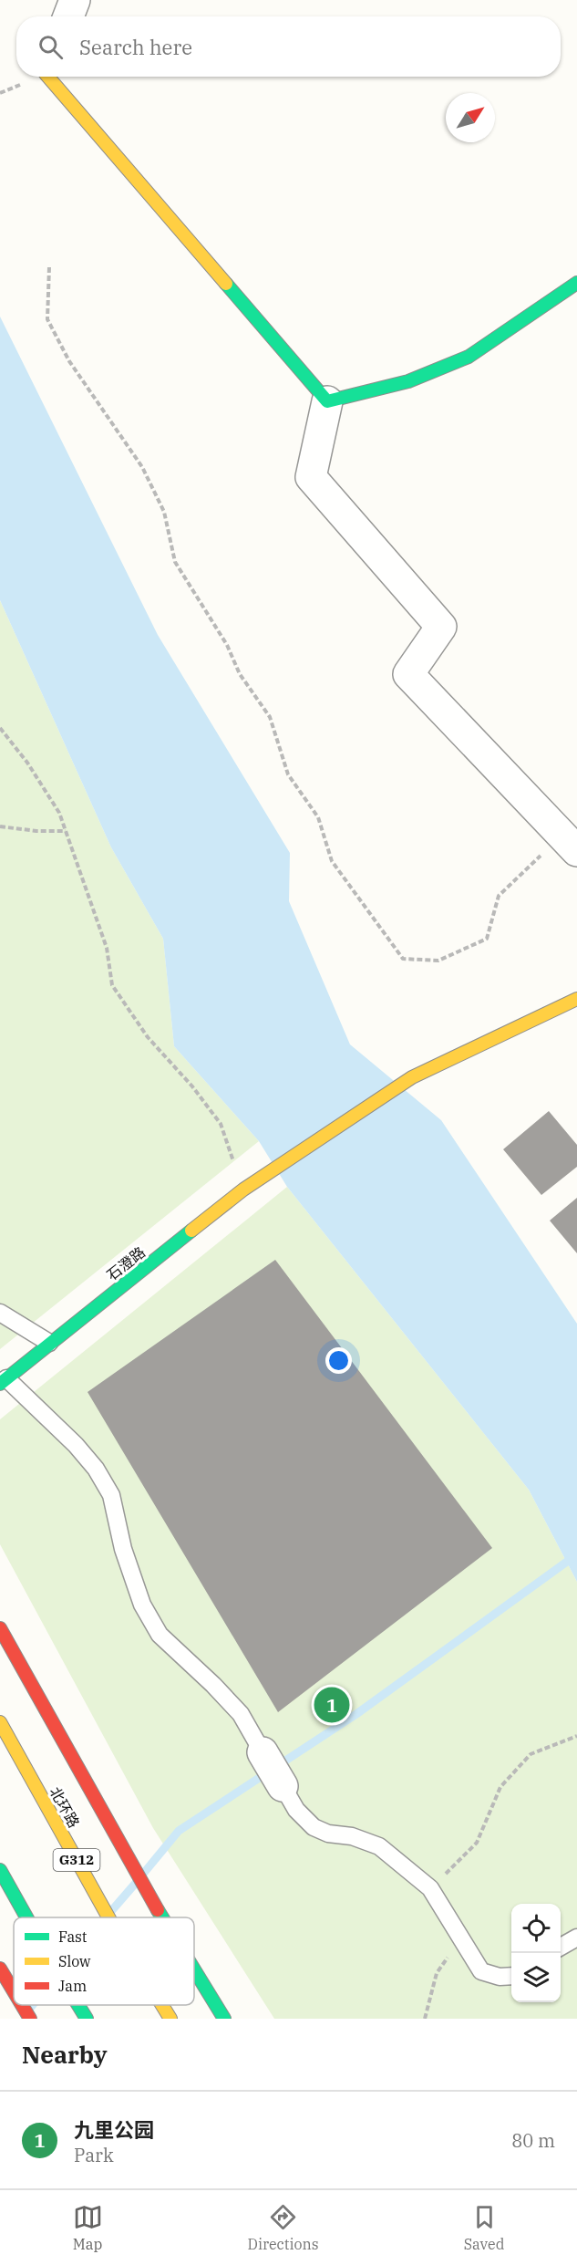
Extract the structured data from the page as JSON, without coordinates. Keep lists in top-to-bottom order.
{
  "streets": {
    "main road": ["石澄路", "北环路", "G312"]
  },
  "legend": ["Fast", "Slow", "Jam"],
  "north": "top right",
  "page": {
    "search": "Search here",
    "pins": "1",
    "heading": "Nearby",
    "list": [
      {
        "mark": "1",
        "name": "九里公园",
        "note": "Park",
        "value": "80 m"
      }
    ],
    "nav": ["Map", "Directions", "Saved"]
  }
}
